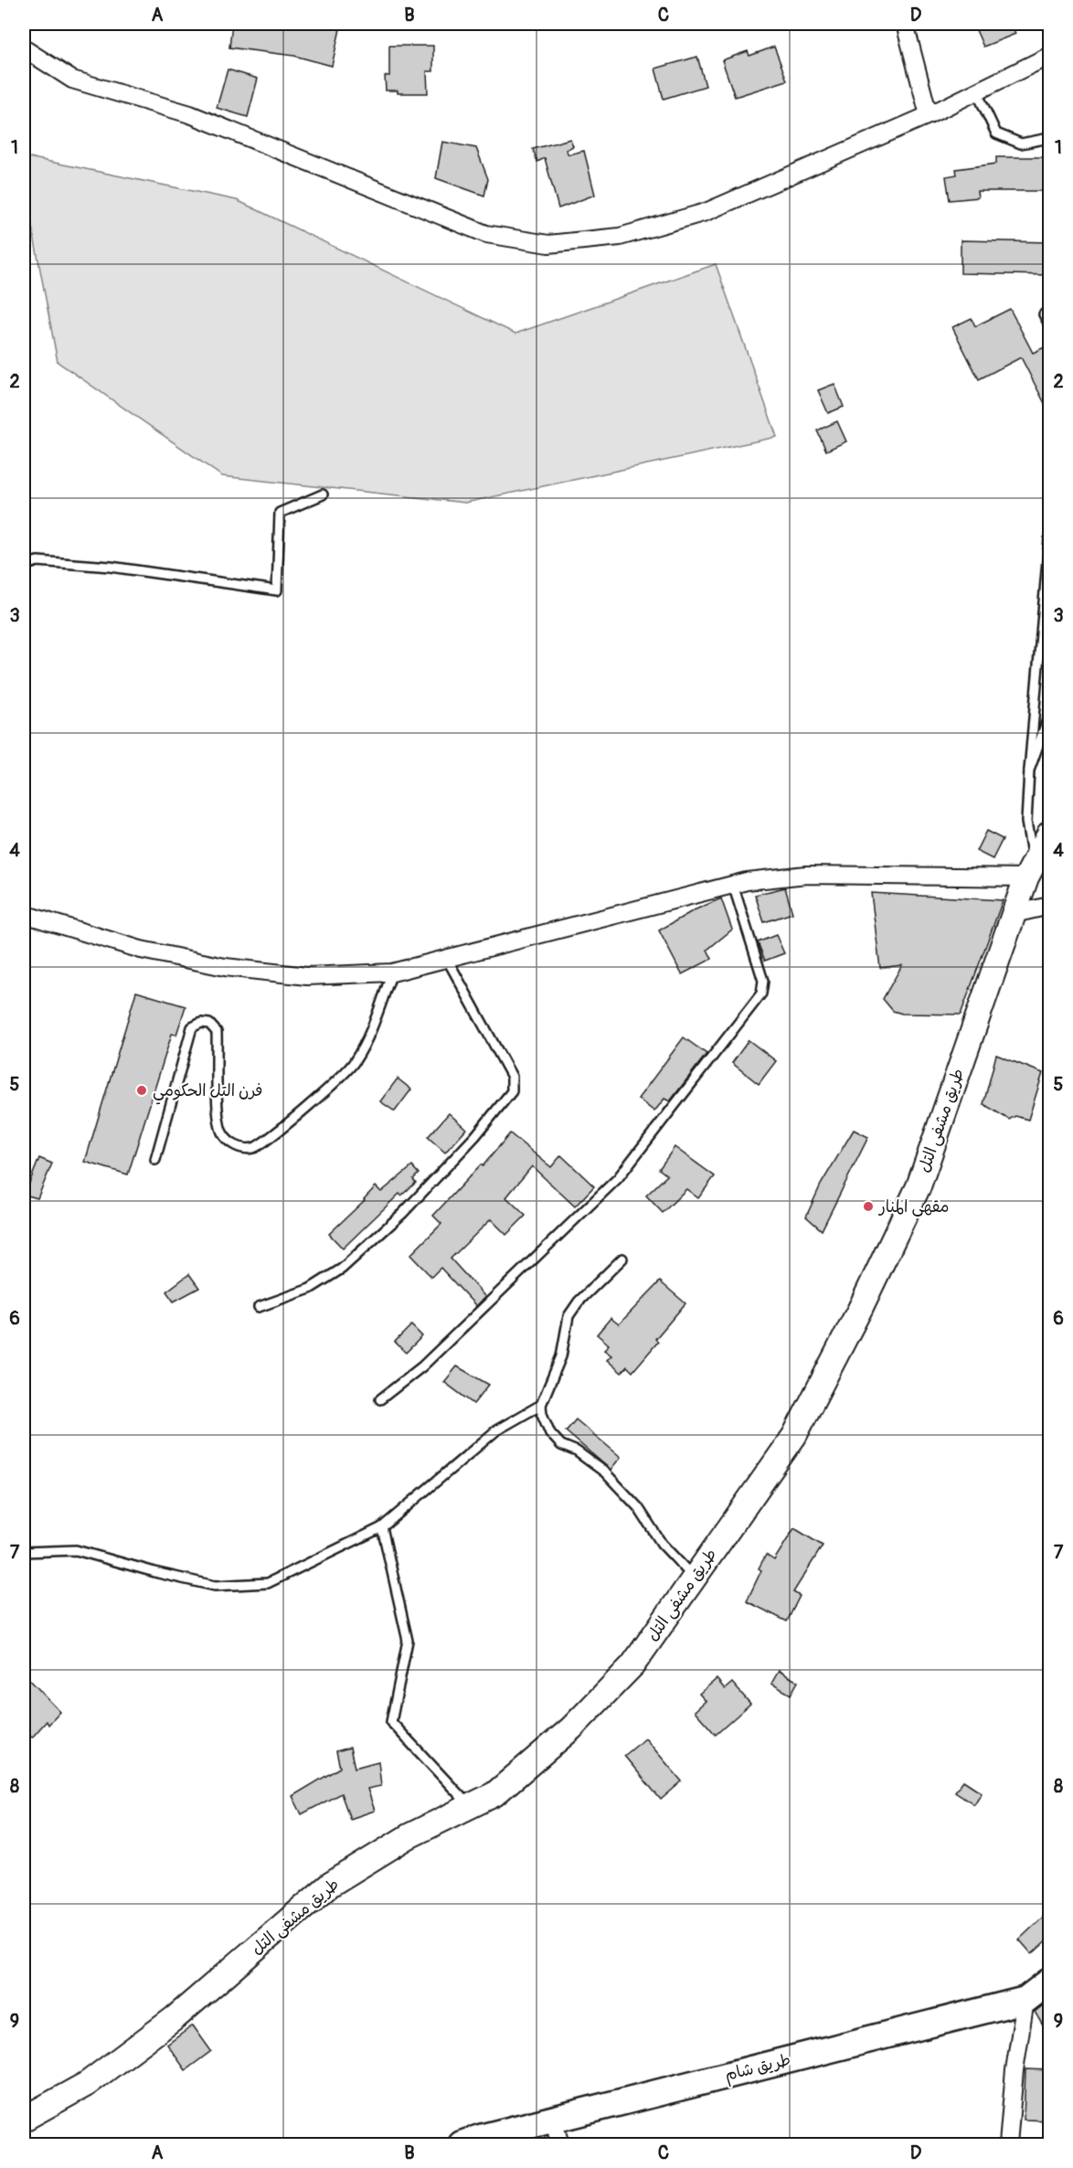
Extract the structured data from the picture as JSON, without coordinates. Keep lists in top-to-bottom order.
{
  "streets": {
    "main road": ["طريق شام"],
    "street": ["طريق مشفى التل"]
  },
  "places": ["فرن التل الحكومي", "مقهى المنار"],
  "grid": {
    "columns": [
      "A",
      "B",
      "C",
      "D"
    ],
    "rows": [
      "1",
      "2",
      "3",
      "4",
      "5",
      "6",
      "7",
      "8",
      "9"
    ]
  }
}
